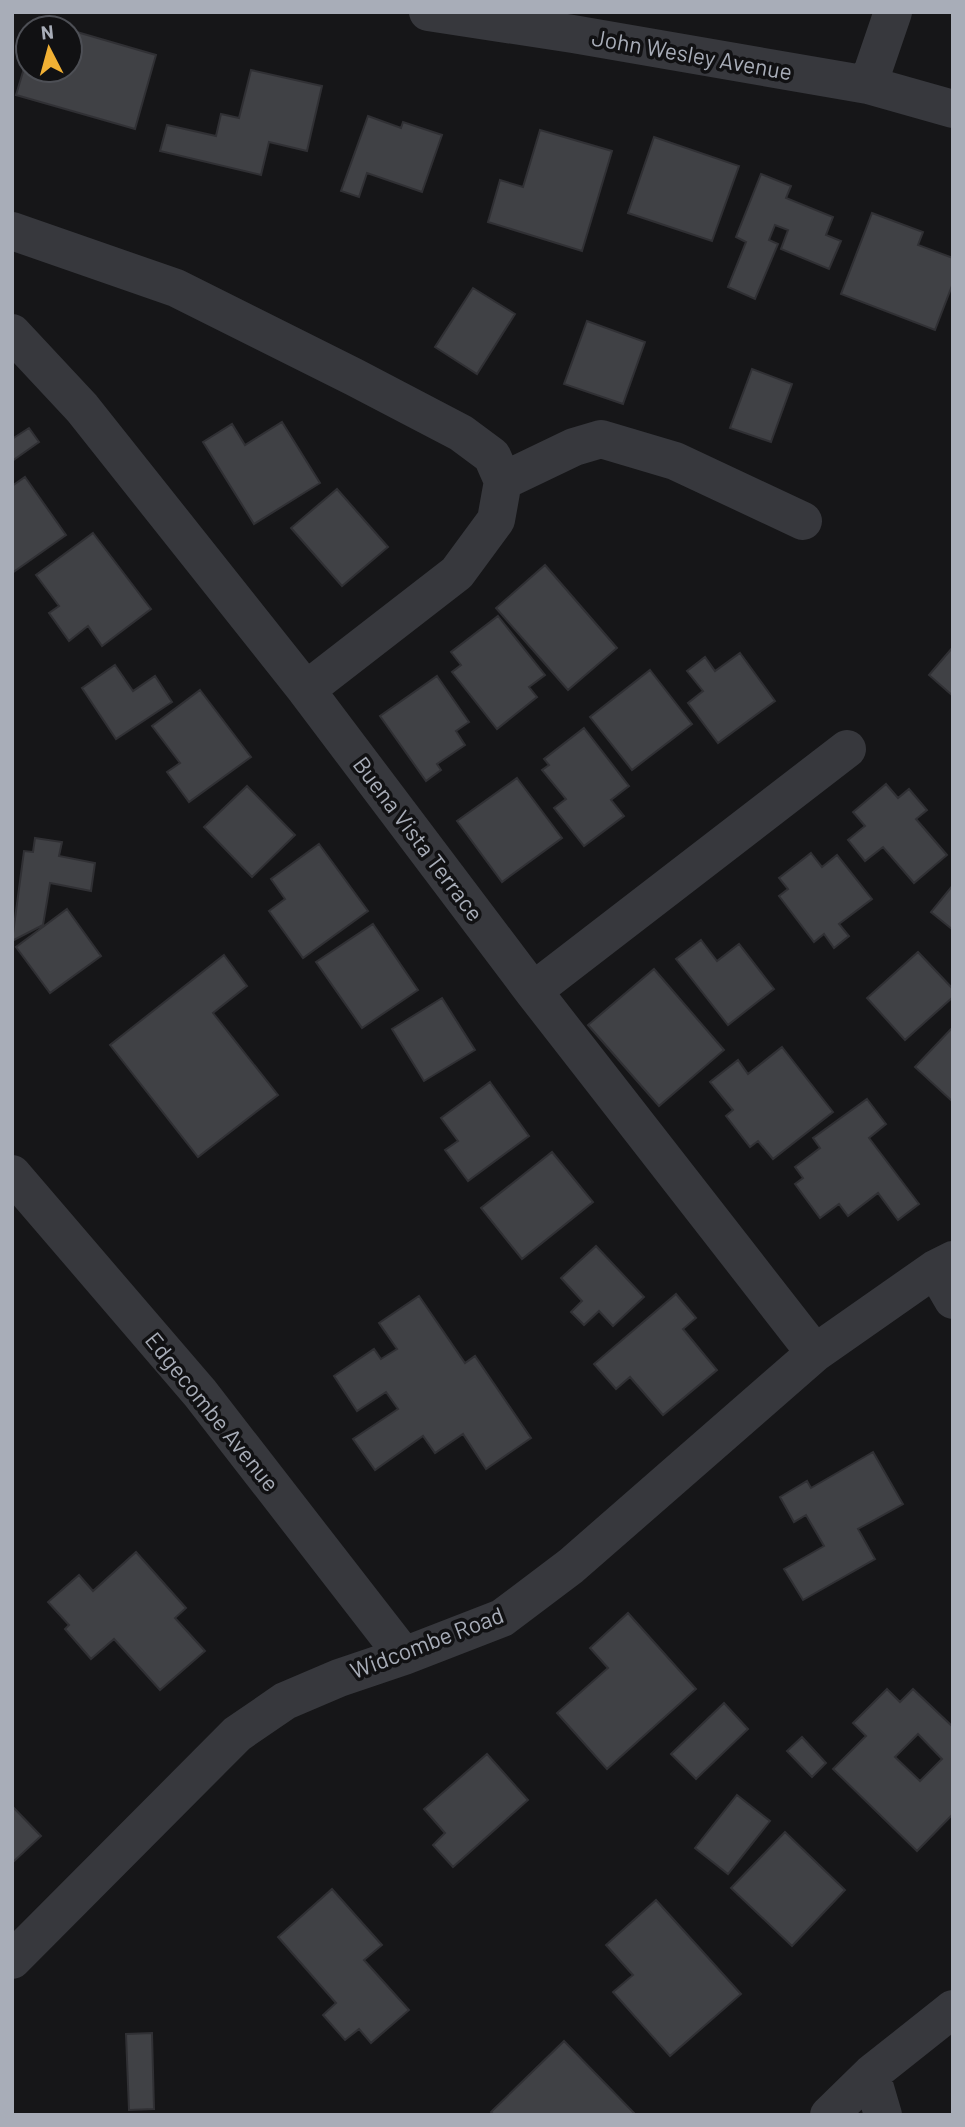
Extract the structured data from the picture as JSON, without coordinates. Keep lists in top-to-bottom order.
{
  "streets": {
    "street": [
      "John Wesley Avenue",
      "Buena Vista Terrace",
      "Edgecombe Avenue",
      "Widcombe Road"
    ]
  },
  "crossings": [
    ["Buena Vista Terrace", "Widcombe Road"],
    ["Edgecombe Avenue", "Widcombe Road"]
  ],
  "north": "top"
}
